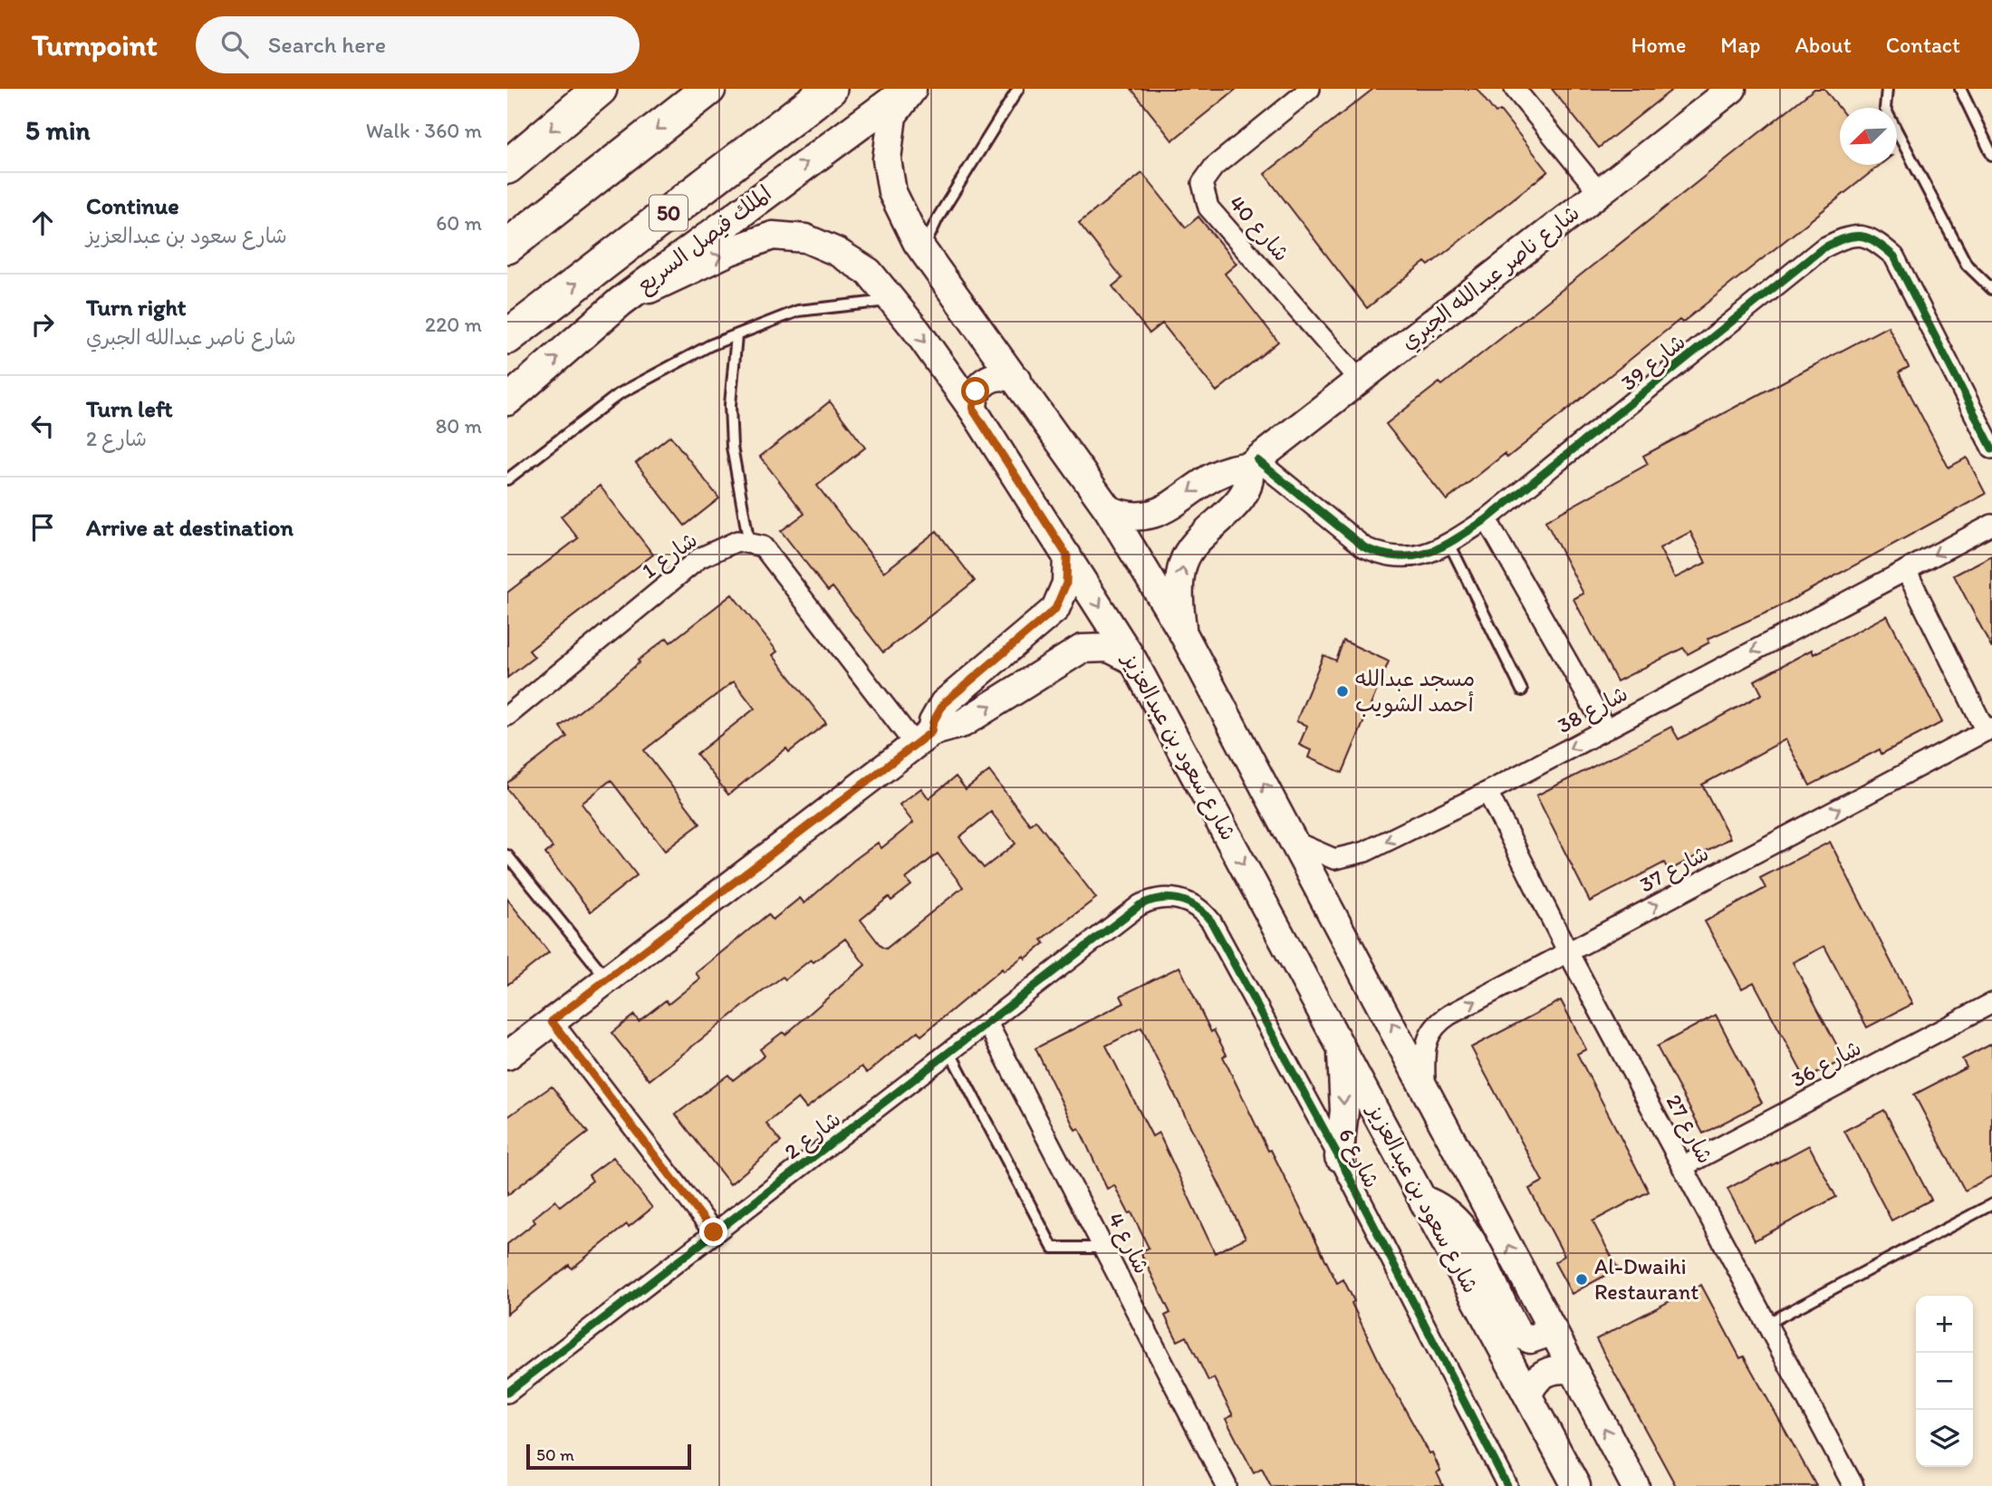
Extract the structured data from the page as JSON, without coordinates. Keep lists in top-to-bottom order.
{
  "streets": {
    "highway": ["50", "الملك فيصل السريع"],
    "main road": ["شارع ناصر عبدالله الجبري", "شارع سعود بن عبدالعزيز"],
    "street": [
      "شارع 40",
      "شارع 39",
      "شارع 1",
      "شارع 38",
      "شارع 37",
      "شارع 36",
      "شارع 27",
      "شارع 2",
      "شارع 6",
      "شارع 4"
    ]
  },
  "crossings": [
    ["شارع 40", "شارع ناصر عبدالله الجبري"],
    ["الملك فيصل السريع", "شارع سعود بن عبدالعزيز"],
    ["شارع ناصر عبدالله الجبري", "شارع 39"],
    ["شارع 38", "شارع 27"],
    ["شارع 37", "شارع 27"],
    ["شارع 36", "شارع 27"],
    ["شارع 2", "شارع 6"],
    ["شارع 2", "شارع 4"]
  ],
  "one_way": ["شارع 38", "شارع 37"],
  "places": ["مسجد عبدالله أحمد الشويب", "Al-Dwaihi Restaurant"],
  "scale_bar": "50 m",
  "north": "bottom left",
  "page": {
    "header": "Turnpoint",
    "search": "Search here",
    "nav": [
      "Home",
      "Map",
      "About",
      "Contact"
    ],
    "heading": ["5 min", "Walk · 360 m"],
    "list": [
      ["Continue", "شارع سعود بن عبدالعزيز", "60 m"],
      ["Turn right", "شارع ناصر عبدالله الجبري", "220 m"],
      ["Turn left", "شارع 2", "80 m"],
      "Arrive at destination"
    ],
    "map_buttons": ["+", "−"],
    "scale": "50 m"
  }
}
